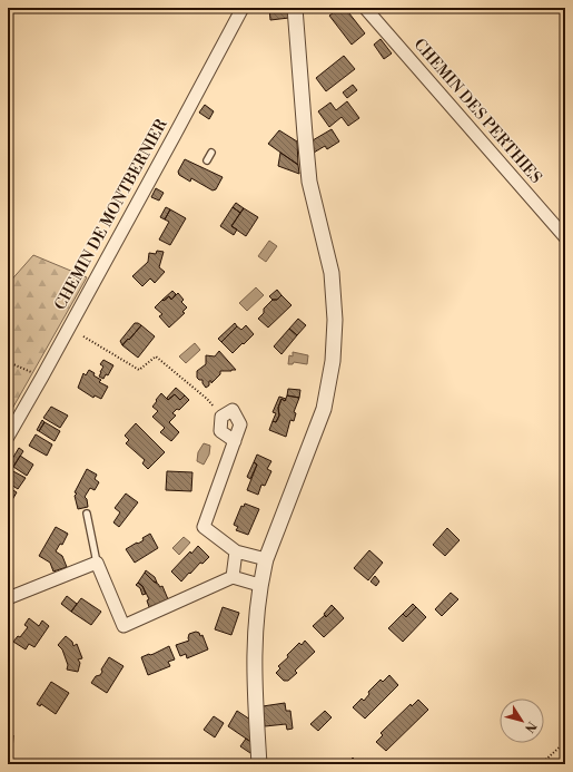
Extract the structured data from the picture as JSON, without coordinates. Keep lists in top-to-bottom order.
{
  "streets": {
    "street": ["CHEMIN DES PERTHIES", "CHEMIN DE MONTBERNIER"]
  },
  "north": "bottom right"
}
